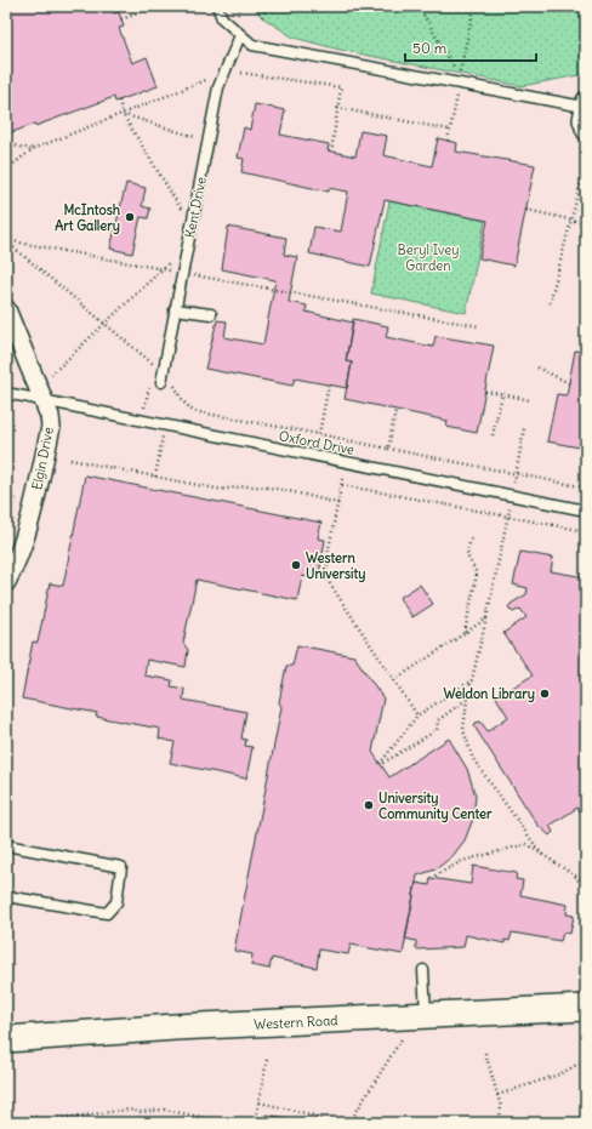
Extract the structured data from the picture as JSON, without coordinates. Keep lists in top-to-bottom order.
{
  "streets": {
    "main road": ["Western Road"],
    "street": ["Elgin Drive"],
    "lane": ["Kent Drive", "Oxford Drive"]
  },
  "crossings": [
    ["Oxford Drive", "Elgin Drive"]
  ],
  "parks": ["Beryl Ivey Garden"],
  "places": [
    "McIntosh Art Gallery",
    "Western University",
    "Weldon Library",
    "University Community Center"
  ],
  "scale_bar": "50 m"
}
